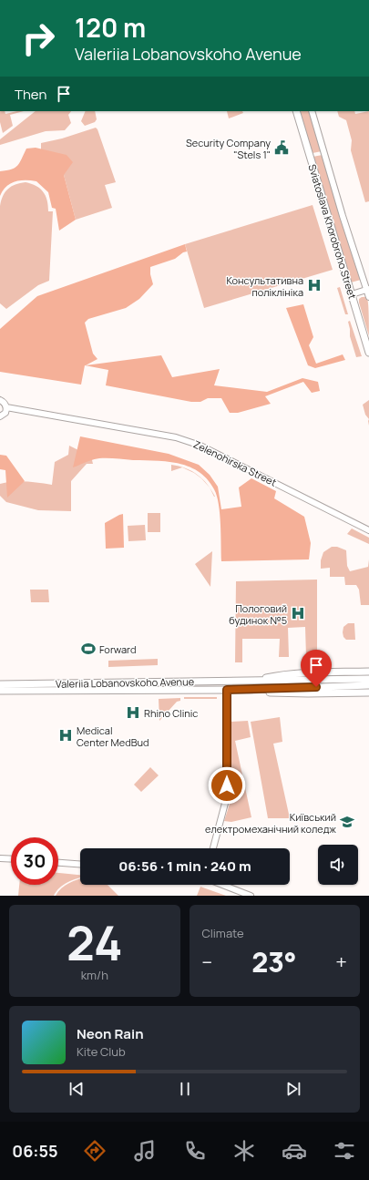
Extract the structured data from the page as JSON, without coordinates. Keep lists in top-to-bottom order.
{
  "streets": {
    "main road": ["Sviatoslava Khorobroho Street", "Valeriia Lobanovskoho Avenue"],
    "street": ["Zelenohirska Street"]
  },
  "places": {
    "public building": ["Security Company \"Stels 1\""],
    "hospital": [
      "Консультативна поліклініка",
      "Пологовий будинок №5",
      "Rhino Clinic",
      "Medical Center MedBud"
    ],
    "sports": ["Forward"],
    "school or university": ["Київський електромеханічний коледж"]
  },
  "page": {
    "turn": ["120 m", "Valeriia Lobanovskoho Avenue"],
    "then": "Then",
    "limit": "30",
    "trip": "06:56 · 1 min · 240 m",
    "tile": [
      ["24", "km/h"],
      "Climate"
    ],
    "heat": ["−", "23°", "+"],
    "song": ["Neon Rain", "Kite Club"],
    "tabs": "06:55"
  }
}
